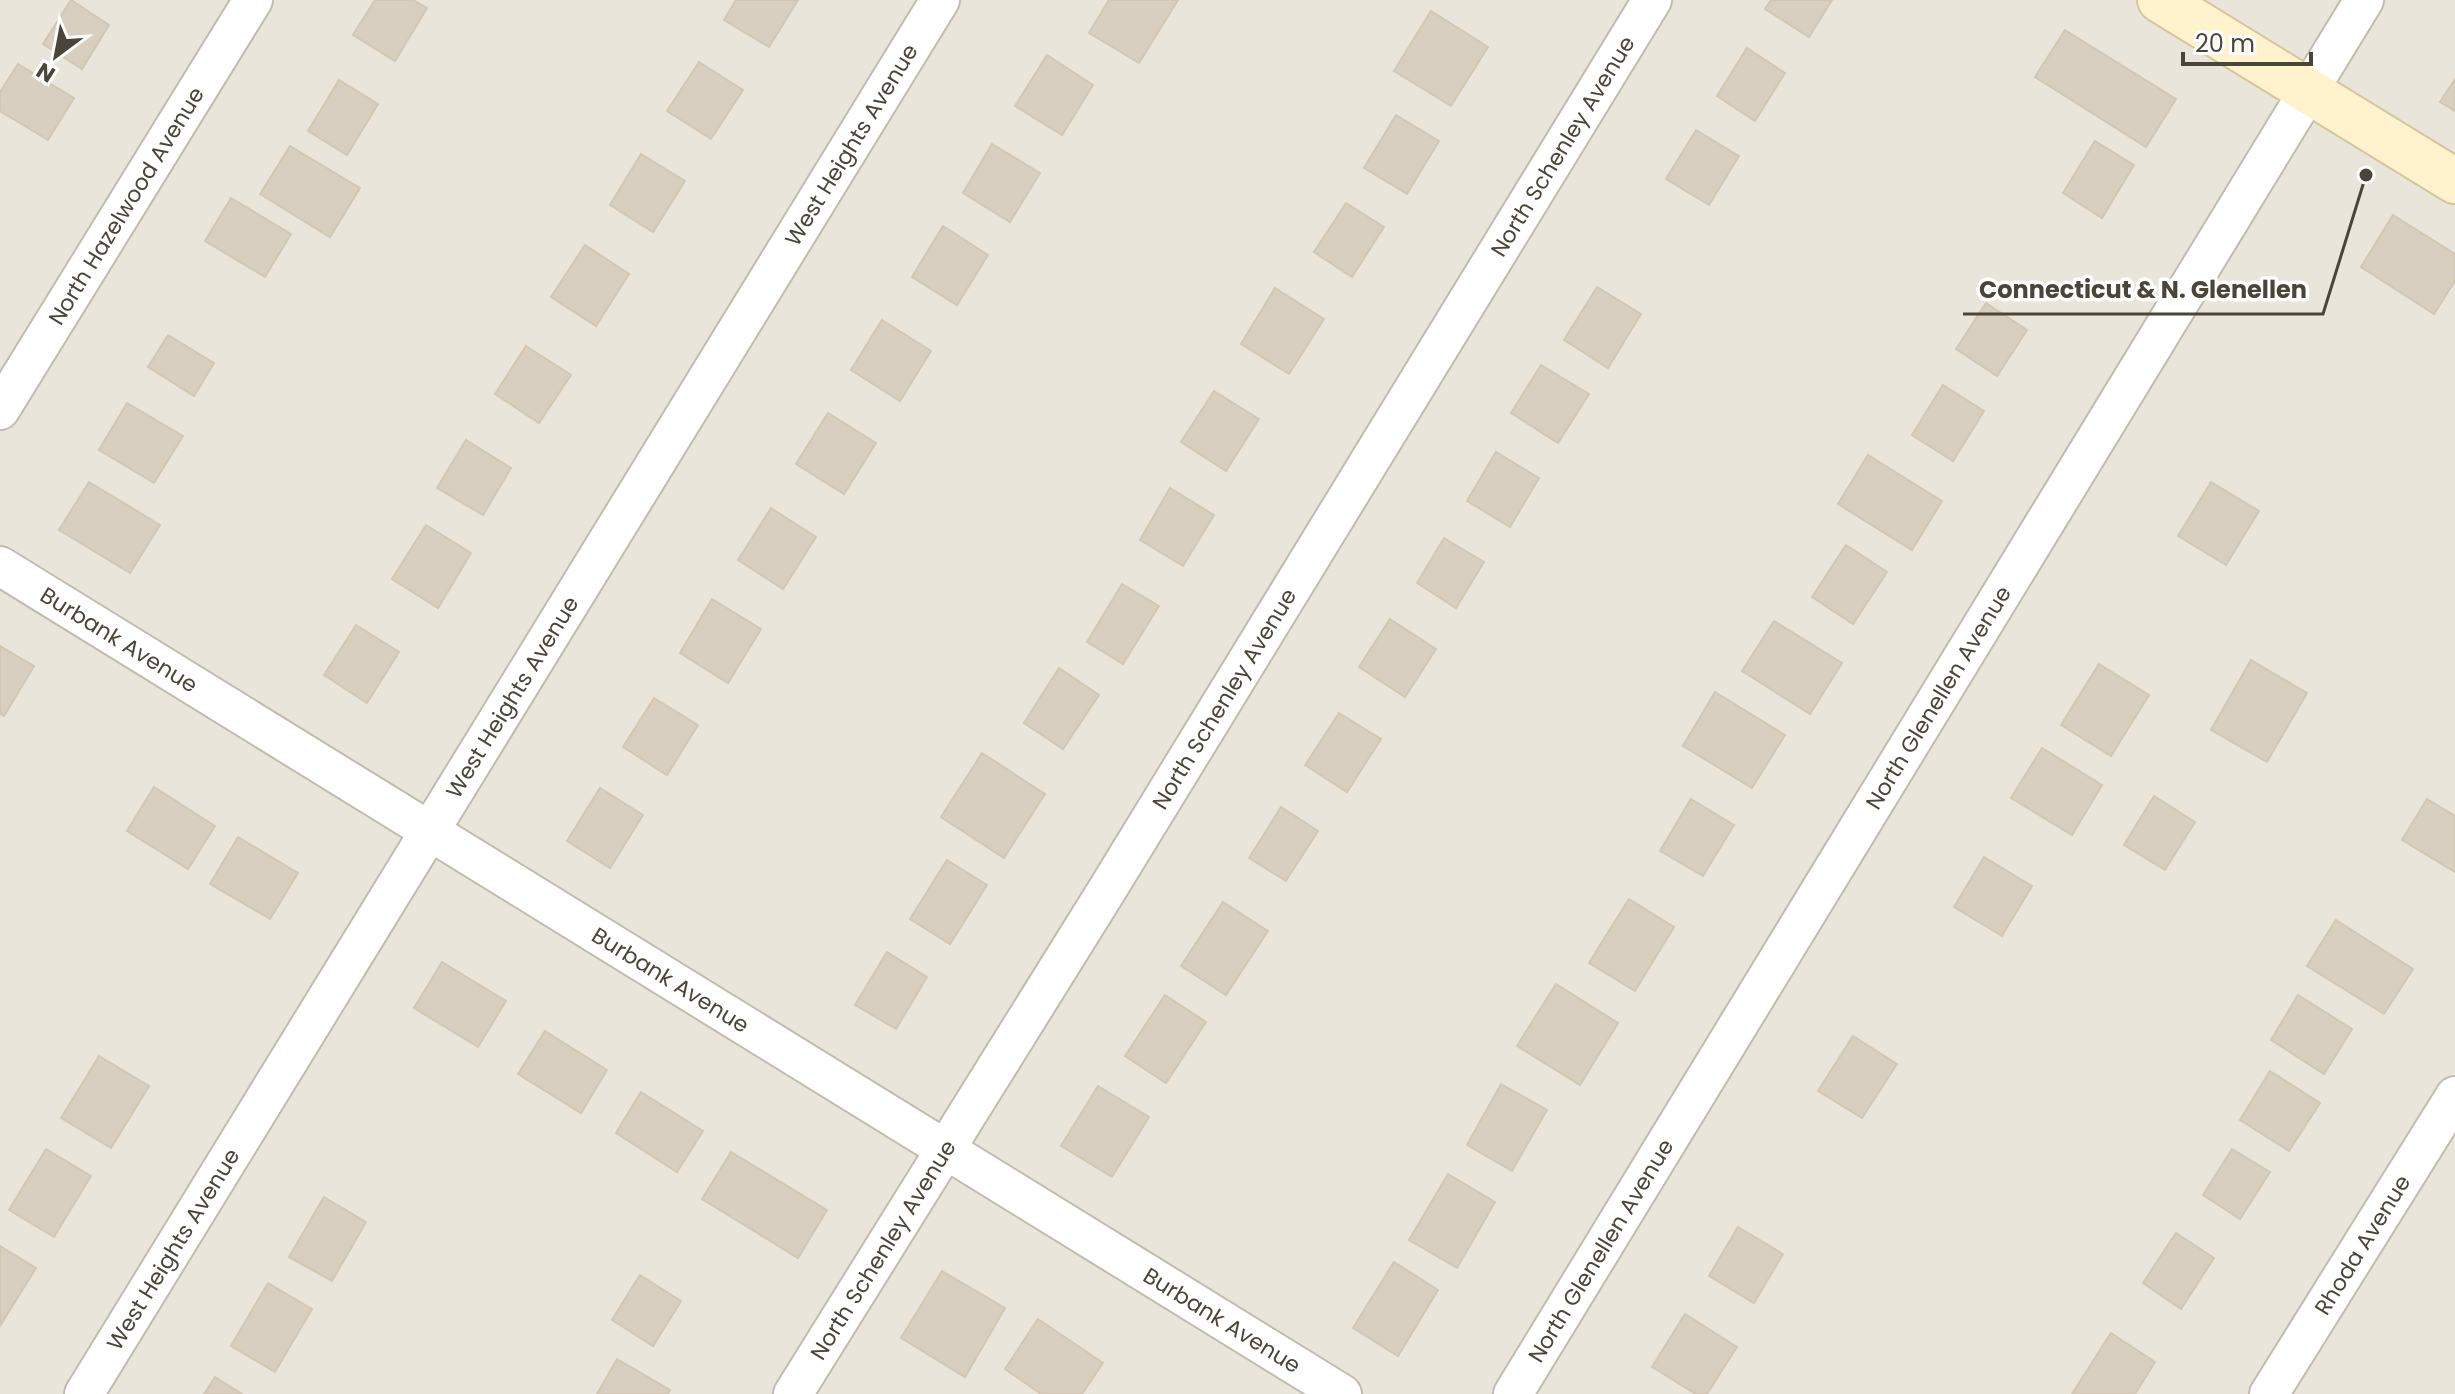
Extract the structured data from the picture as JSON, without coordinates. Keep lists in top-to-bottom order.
{
  "streets": {
    "street": [
      "West Heights Avenue",
      "North Schenley Avenue",
      "North Hazelwood Avenue",
      "Burbank Avenue",
      "North Glenellen Avenue",
      "Rhoda Avenue"
    ]
  },
  "crossings": [
    ["West Heights Avenue", "Burbank Avenue"],
    ["North Schenley Avenue", "Burbank Avenue"]
  ],
  "places": ["Connecticut & N. Glenellen"],
  "scale_bar": "20 m",
  "north": "bottom left"
}
